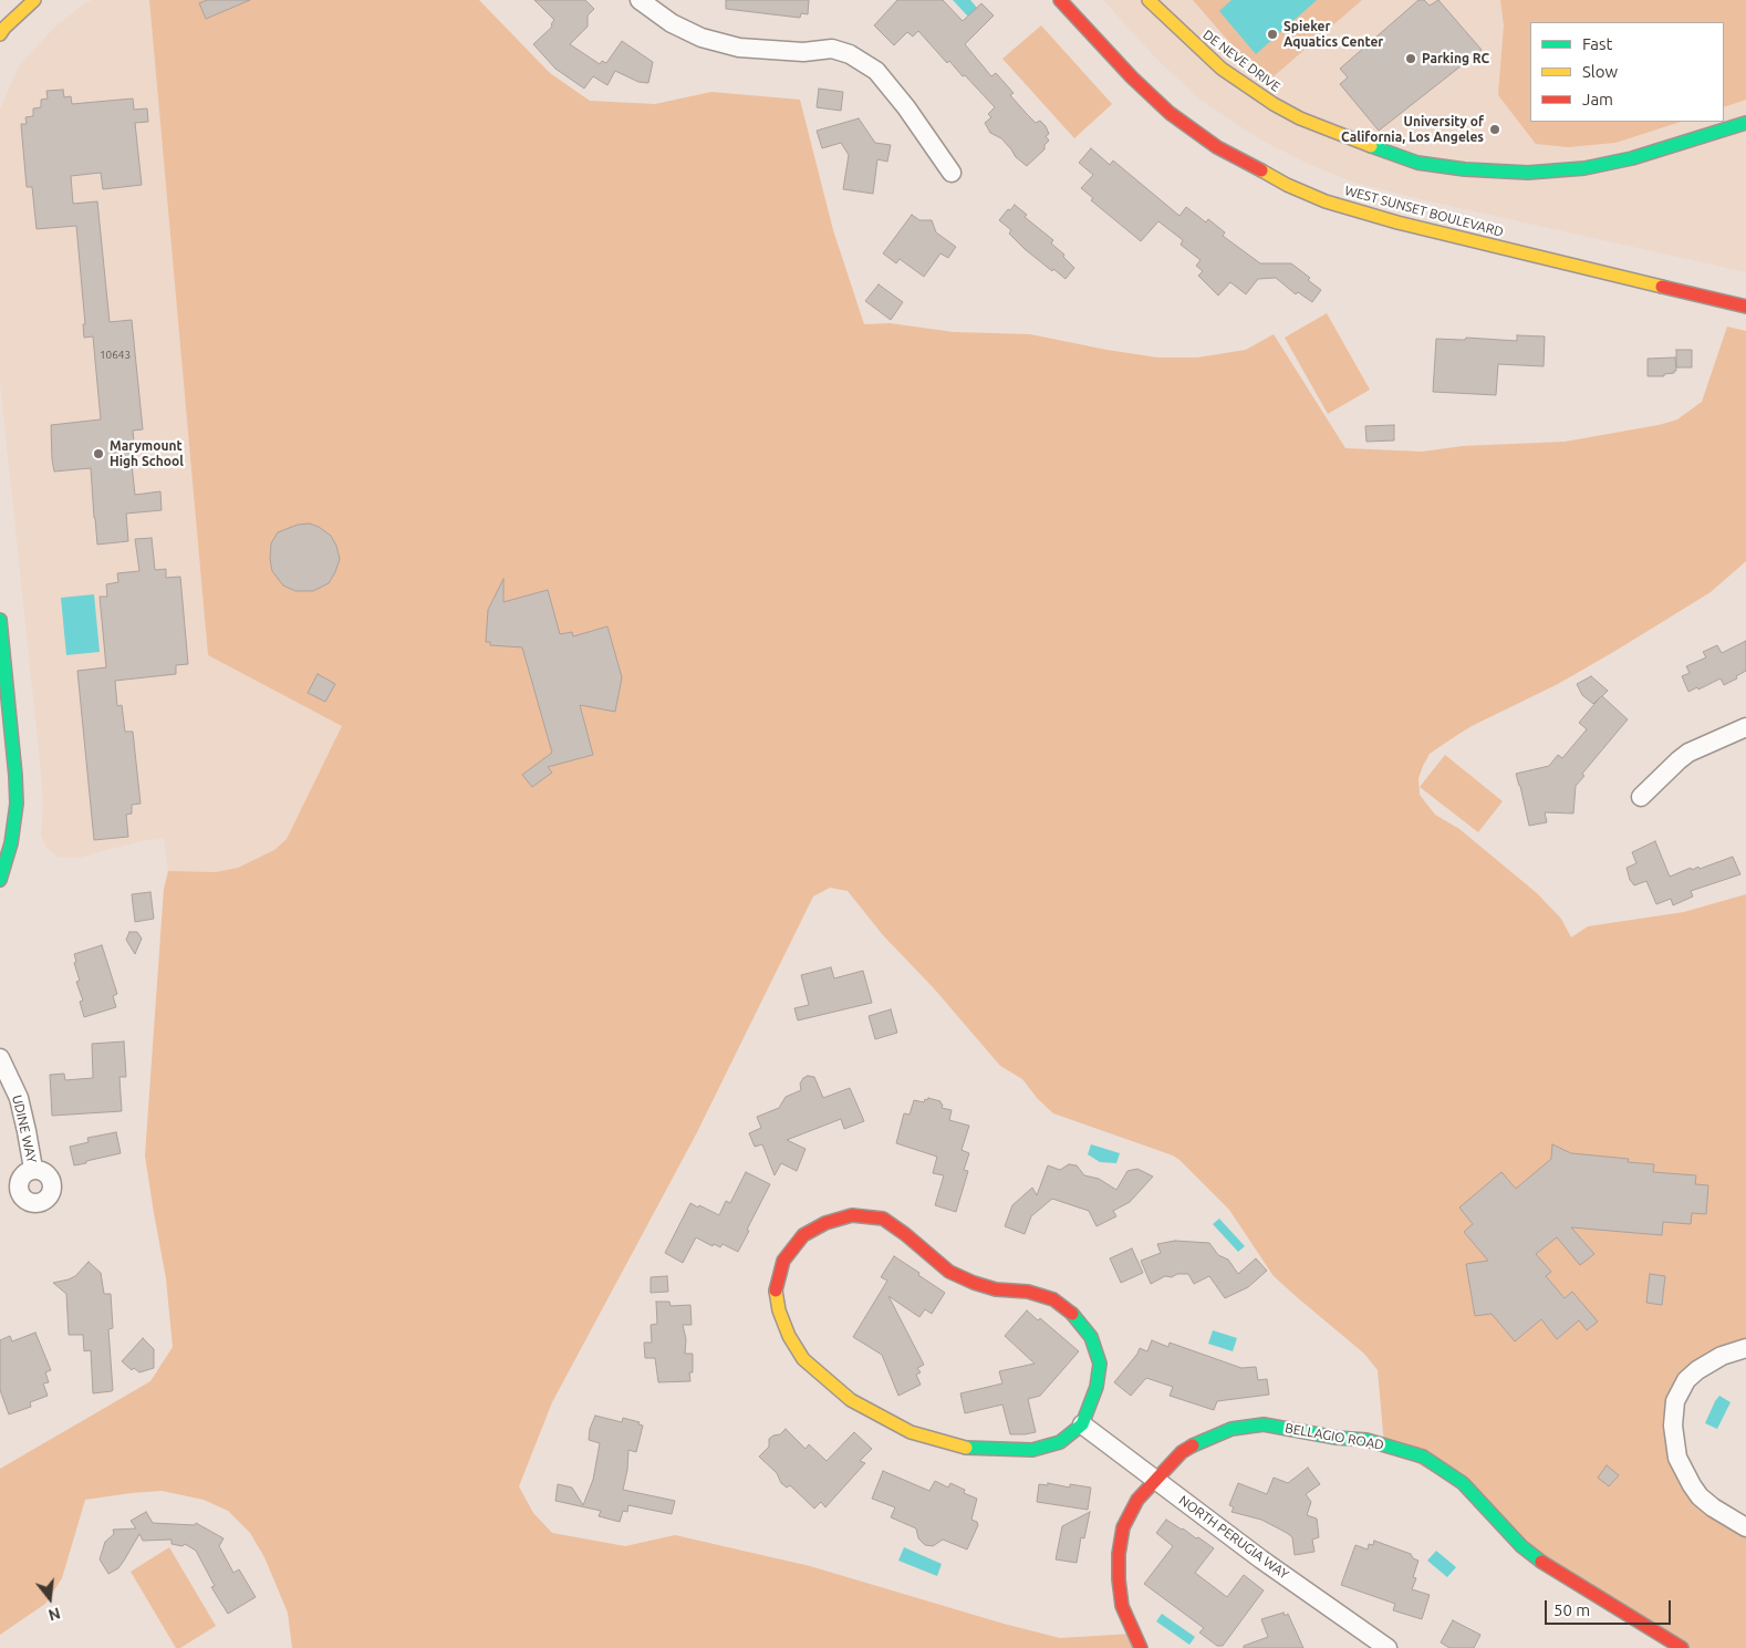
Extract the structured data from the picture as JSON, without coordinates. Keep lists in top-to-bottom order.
{
  "streets": {
    "street": [
      "DE NEVE DRIVE",
      "WEST SUNSET BOULEVARD",
      "UDINE WAY",
      "BELLAGIO ROAD",
      "NORTH PERUGIA WAY"
    ]
  },
  "crossings": [
    ["BELLAGIO ROAD", "NORTH PERUGIA WAY"]
  ],
  "places": [
    "Spieker Aquatics Center",
    "Parking RC",
    "University of California, Los Angeles",
    "Marymount High School"
  ],
  "house_numbers": ["10643"],
  "legend": ["Fast", "Slow", "Jam"],
  "scale_bar": "50 m",
  "north": "bottom"
}
